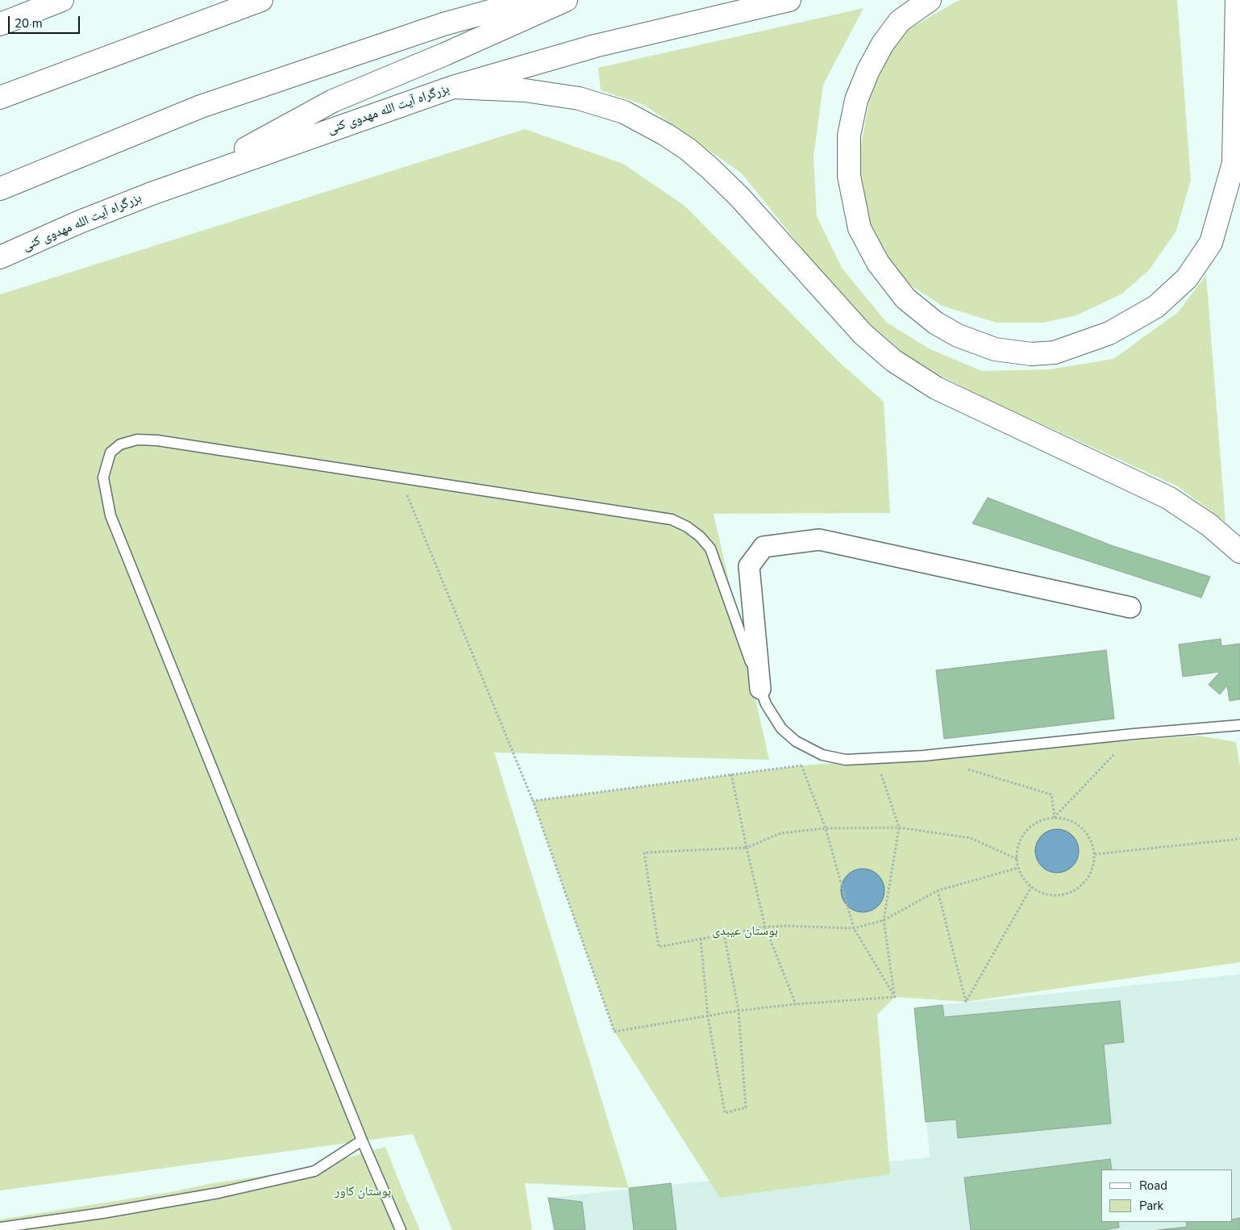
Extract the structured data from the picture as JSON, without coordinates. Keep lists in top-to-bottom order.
{
  "streets": {
    "highway": ["بزرگراه آیت الله مهدوی کنی"]
  },
  "parks": ["بوستان عیبدی", "بوستان کاور"],
  "legend": ["Road", "Park"],
  "scale_bar": "20 m"
}
